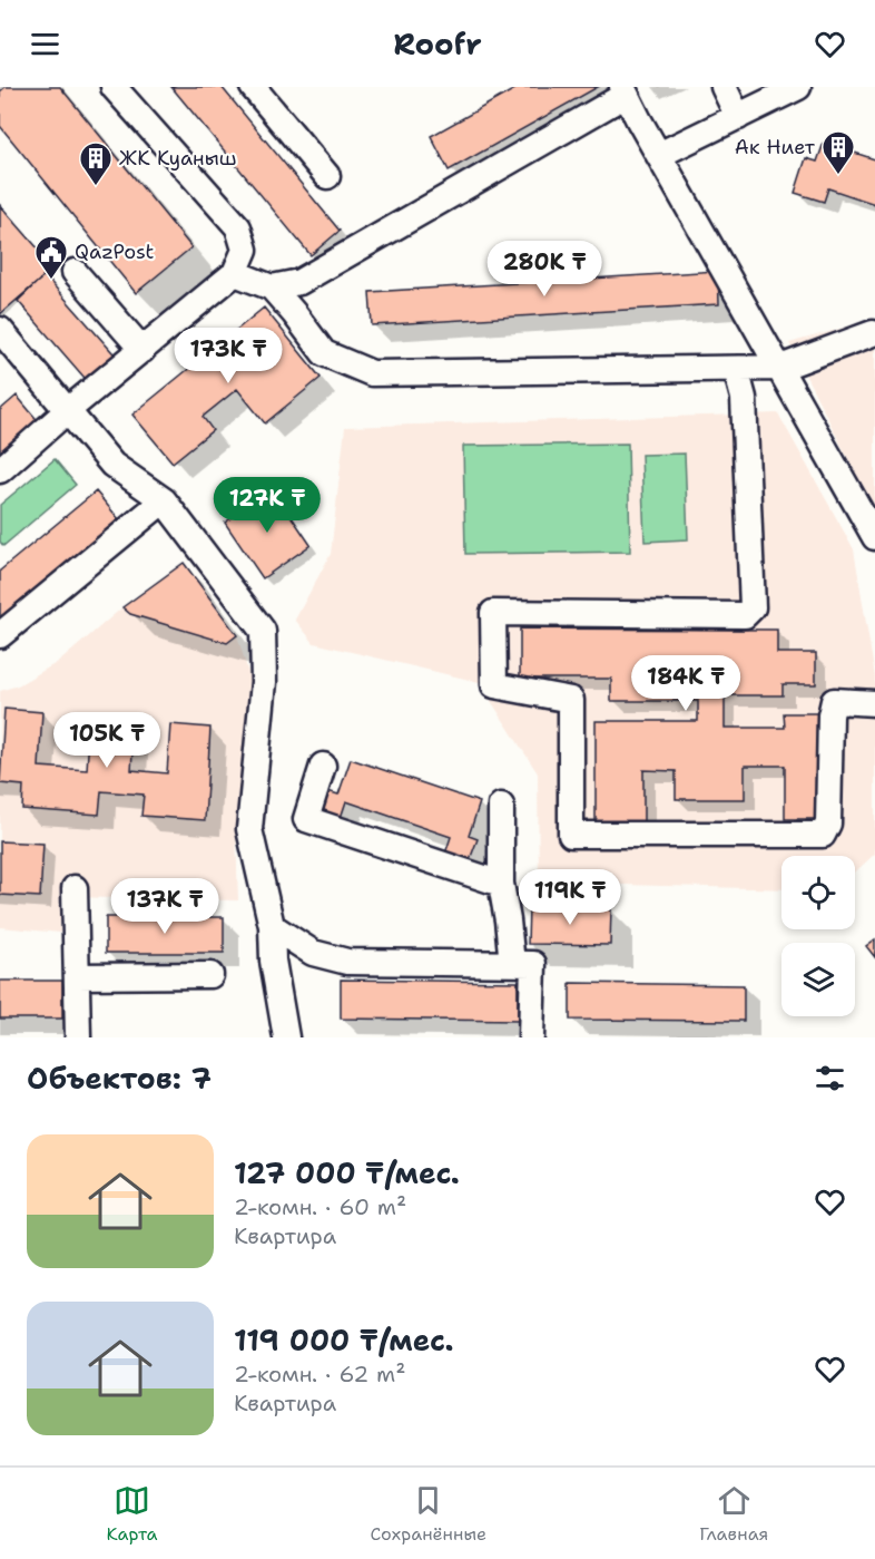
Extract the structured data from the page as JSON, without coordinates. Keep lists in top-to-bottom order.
{
  "places": {
    "building": ["Ак Ниет", "ЖК Куаныш"],
    "public building": ["QazPost"]
  },
  "page": {
    "header": "Roofr",
    "price": [
      "280K ₸",
      "173K ₸",
      "127K ₸",
      "184K ₸",
      "105K ₸",
      "119K ₸",
      "137K ₸"
    ],
    "heading": "Объектов: 7",
    "list": [
      {
        "name": "127 000 ₸/мес.",
        "note": "2-комн. · 60 m² · Квартира"
      },
      {
        "name": "119 000 ₸/мес.",
        "note": "2-комн. · 62 m² · Квартира"
      }
    ],
    "tabs": ["Карта", "Сохранённые", "Главная"]
  }
}
